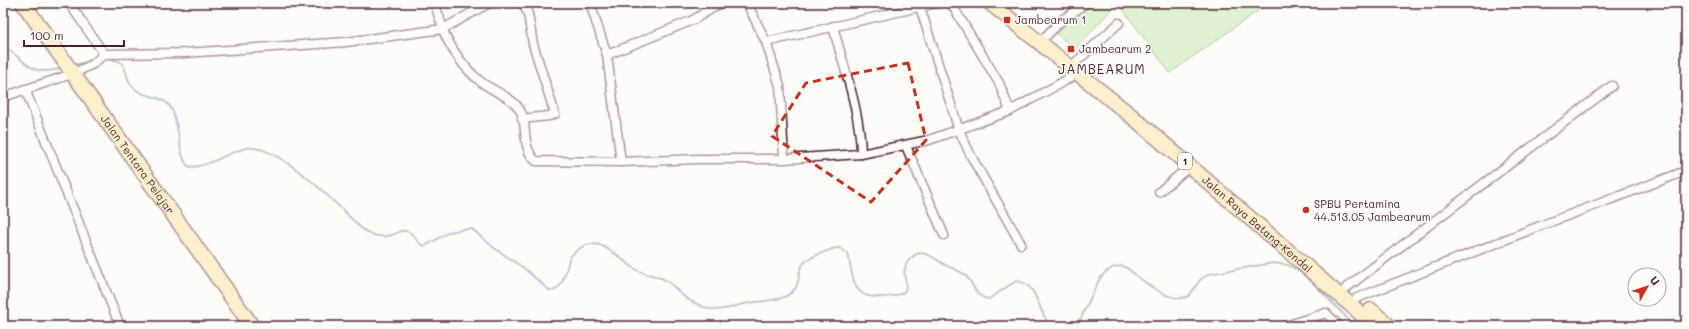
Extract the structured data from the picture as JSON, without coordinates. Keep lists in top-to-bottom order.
{
  "streets": {
    "highway": ["1", "Jalan Tentara Pelajar", "Jalan Raya Batang-Kendal"]
  },
  "districts": ["JAMBEARUM"],
  "places": {
    "transit": ["Jambearum 1", "Jambearum 2"],
    "other": ["SPBU Pertamina 44.513.05 Jambearum"]
  },
  "scale_bar": "100 m",
  "north": "top right"
}
